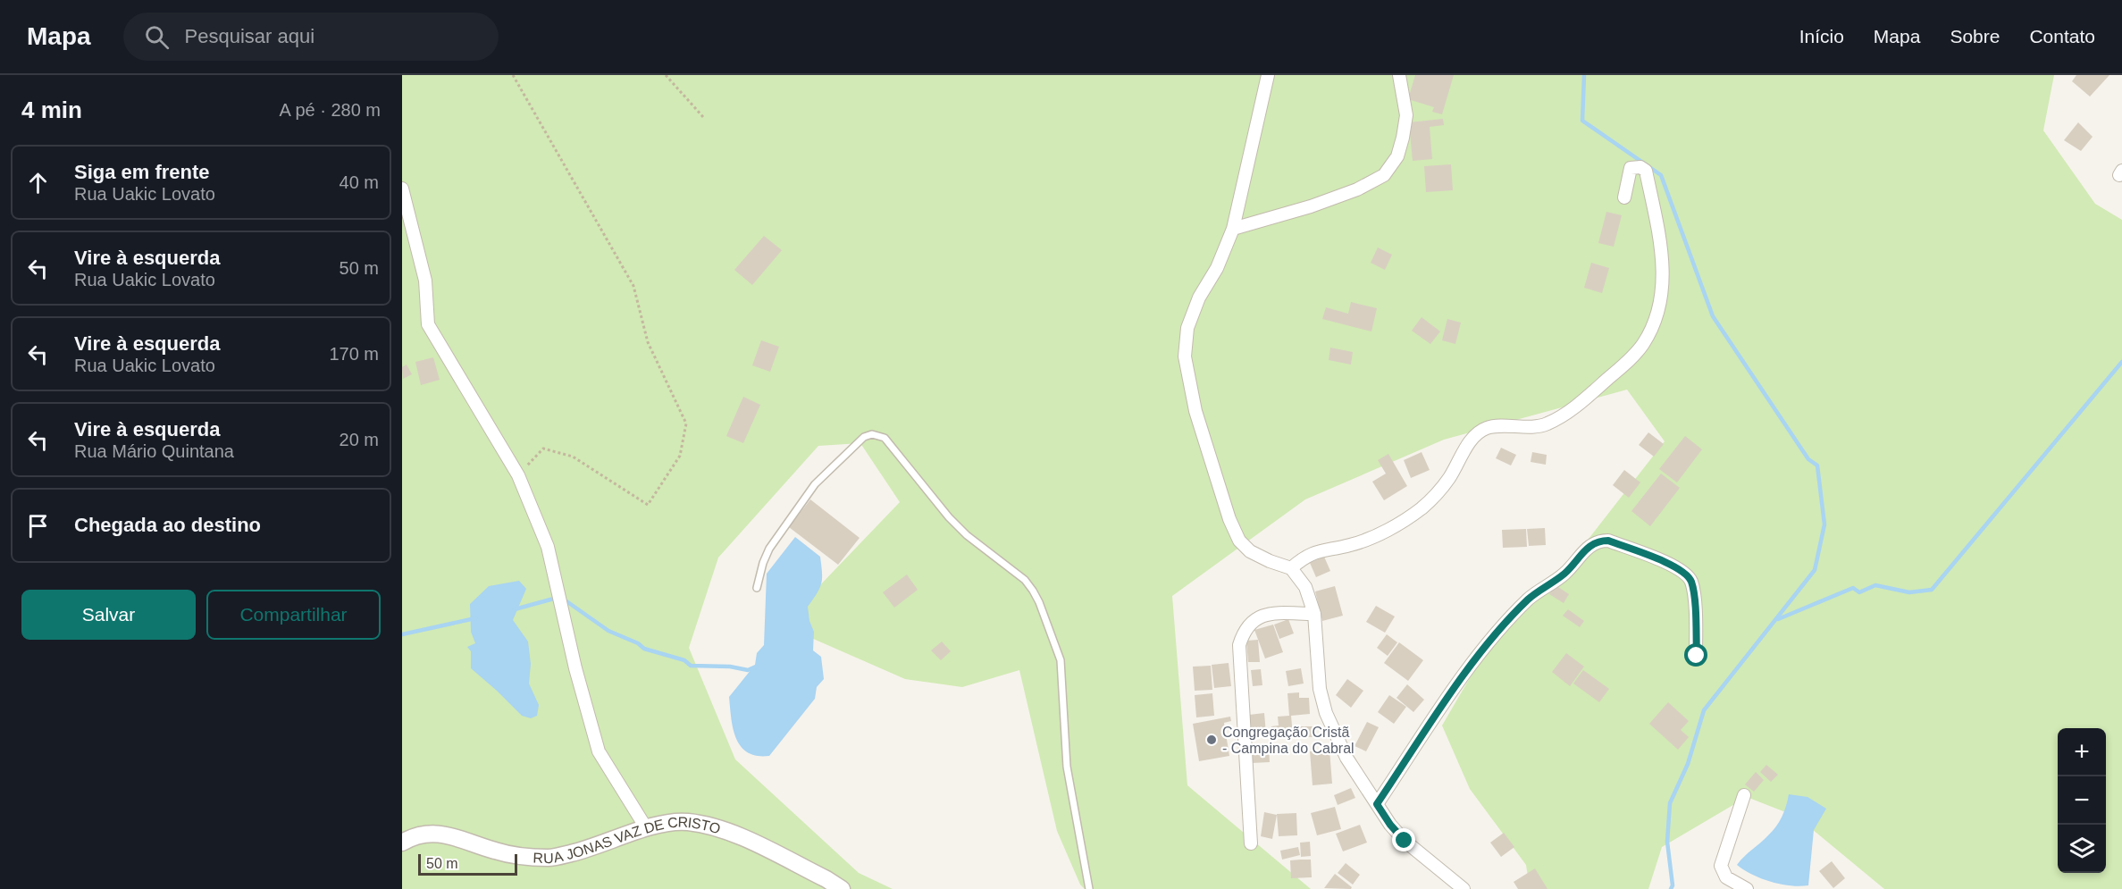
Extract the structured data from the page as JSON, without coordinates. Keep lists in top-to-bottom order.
{
  "streets": {
    "street": ["RUA JONAS VAZ DE CRISTO"]
  },
  "places": ["Congregação Cristã - Campina do Cabral"],
  "scale_bar": "50 m",
  "page": {
    "header": "Mapa",
    "search": "Pesquisar aqui",
    "nav": [
      "Início",
      "Mapa",
      "Sobre",
      "Contato"
    ],
    "heading": ["4 min", "A pé · 280 m"],
    "list": [
      ["Siga em frente", "Rua Uakic Lovato", "40 m"],
      ["Vire à esquerda", "Rua Uakic Lovato", "50 m"],
      ["Vire à esquerda", "Rua Uakic Lovato", "170 m"],
      ["Vire à esquerda", "Rua Mário Quintana", "20 m"],
      "Chegada ao destino"
    ],
    "buttons": ["Salvar", "Compartilhar"],
    "map_buttons": ["+", "−"],
    "scale": "50 m"
  }
}
